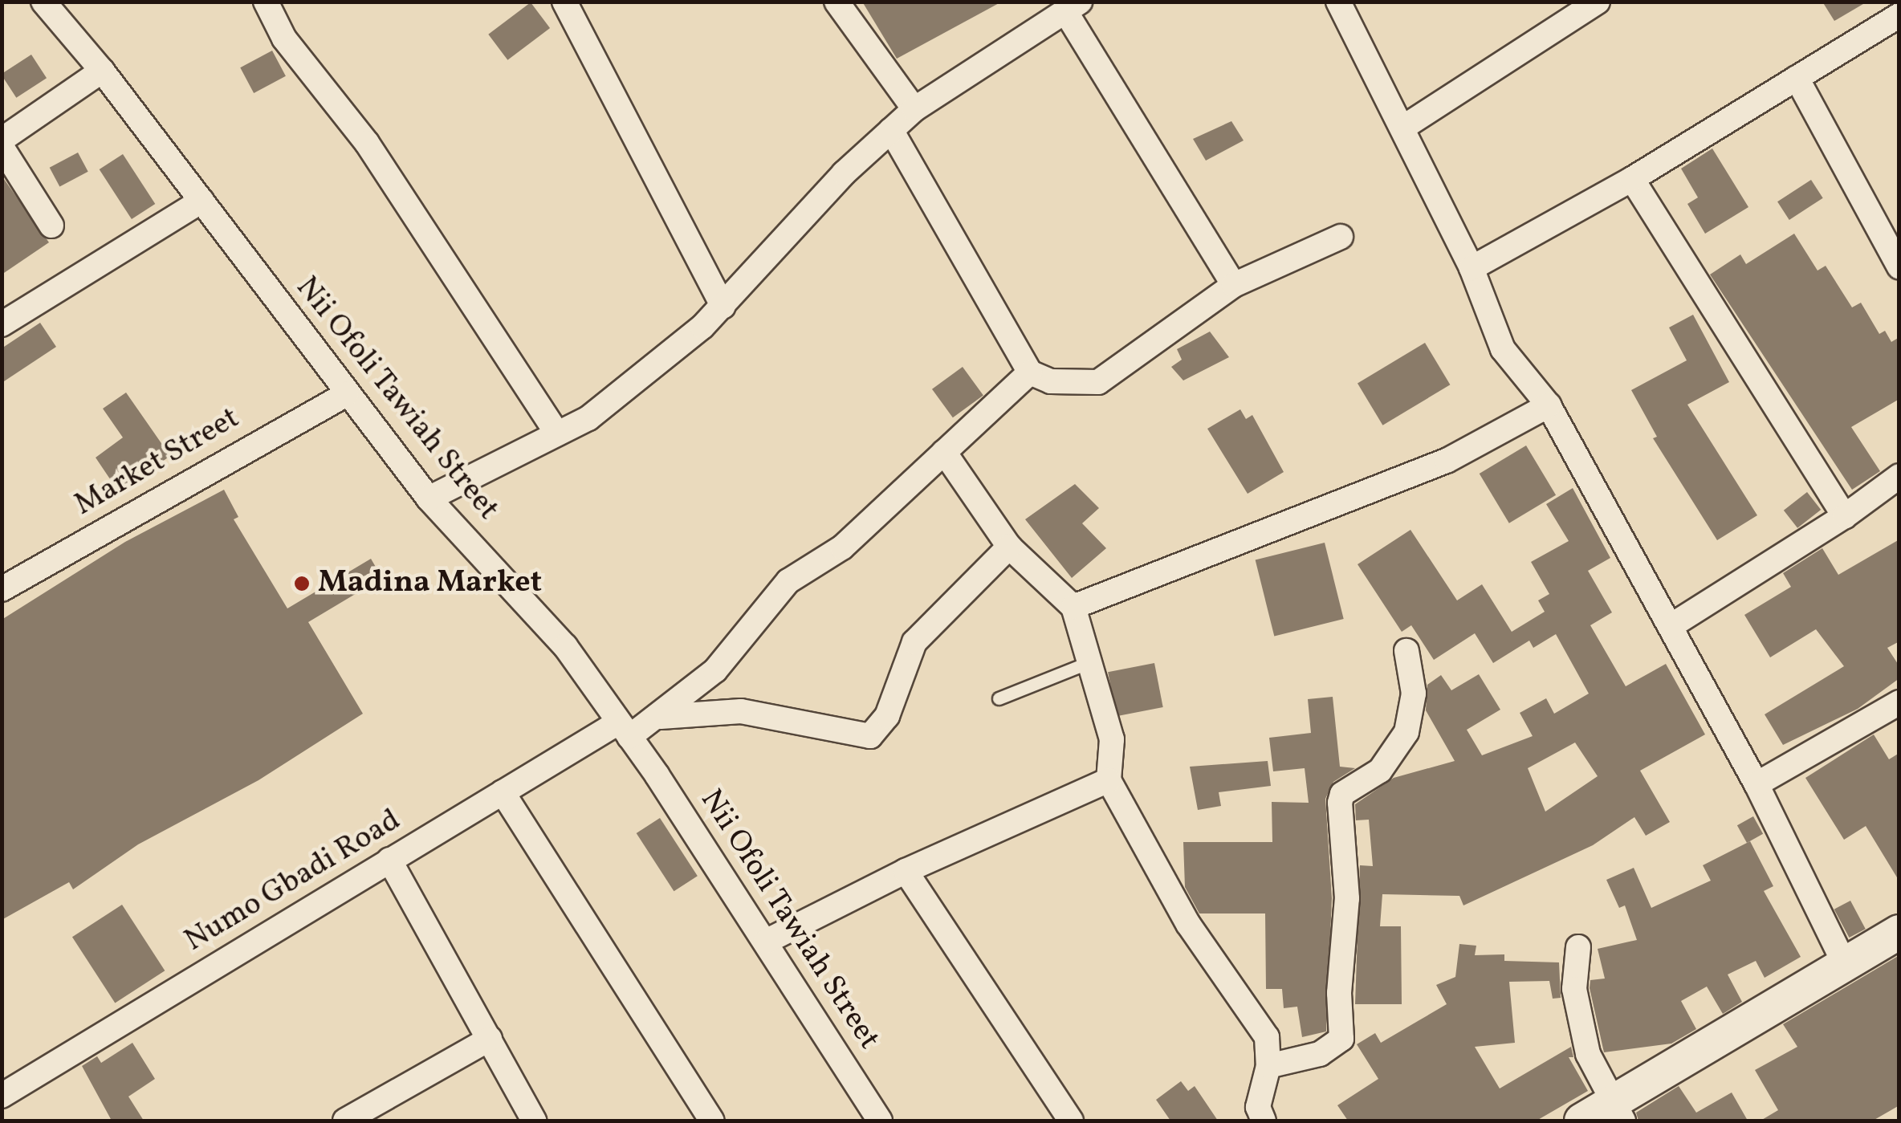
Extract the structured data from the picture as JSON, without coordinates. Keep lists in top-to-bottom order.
{
  "streets": {
    "street": ["Nii Ofoli Tawiah Street", "Market Street", "Numo Gbadi Road"]
  },
  "crossings": [
    ["Nii Ofoli Tawiah Street", "Market Street"],
    ["Nii Ofoli Tawiah Street", "Numo Gbadi Road"]
  ],
  "places": ["Madina Market"]
}
